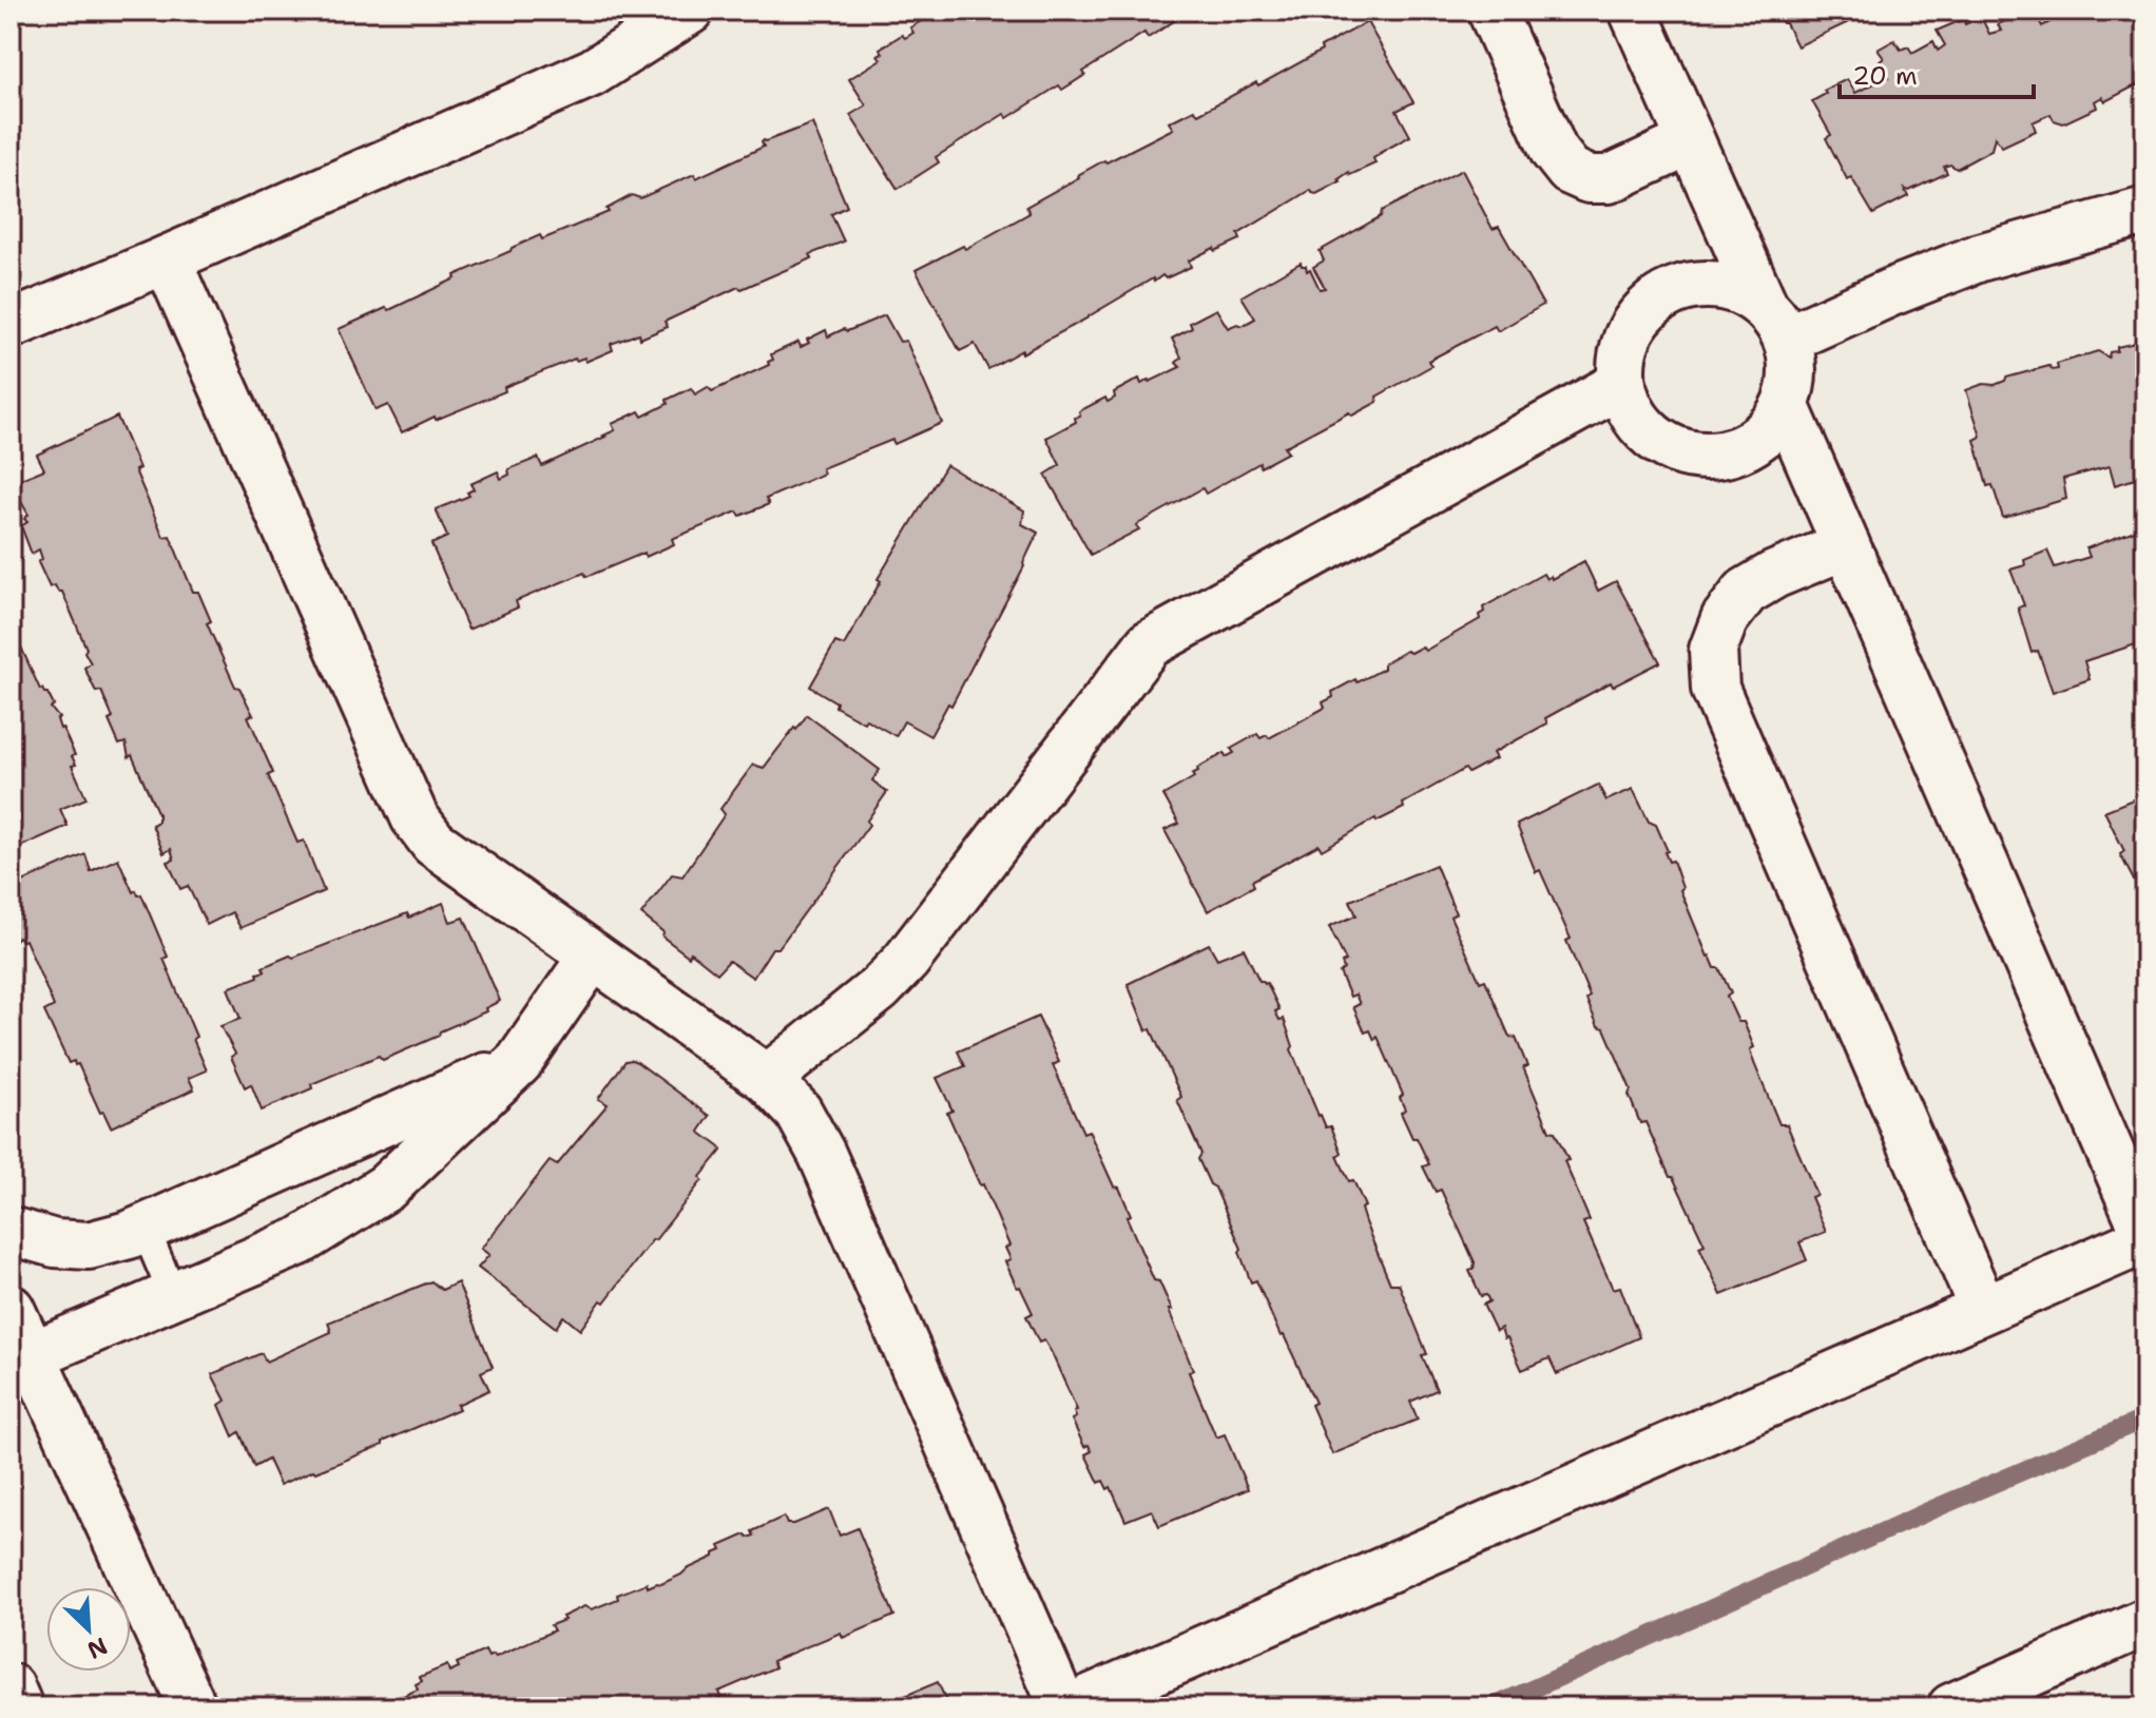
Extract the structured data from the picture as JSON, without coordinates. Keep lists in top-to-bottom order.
{
  "scale_bar": "20 m",
  "north": "bottom right"
}
